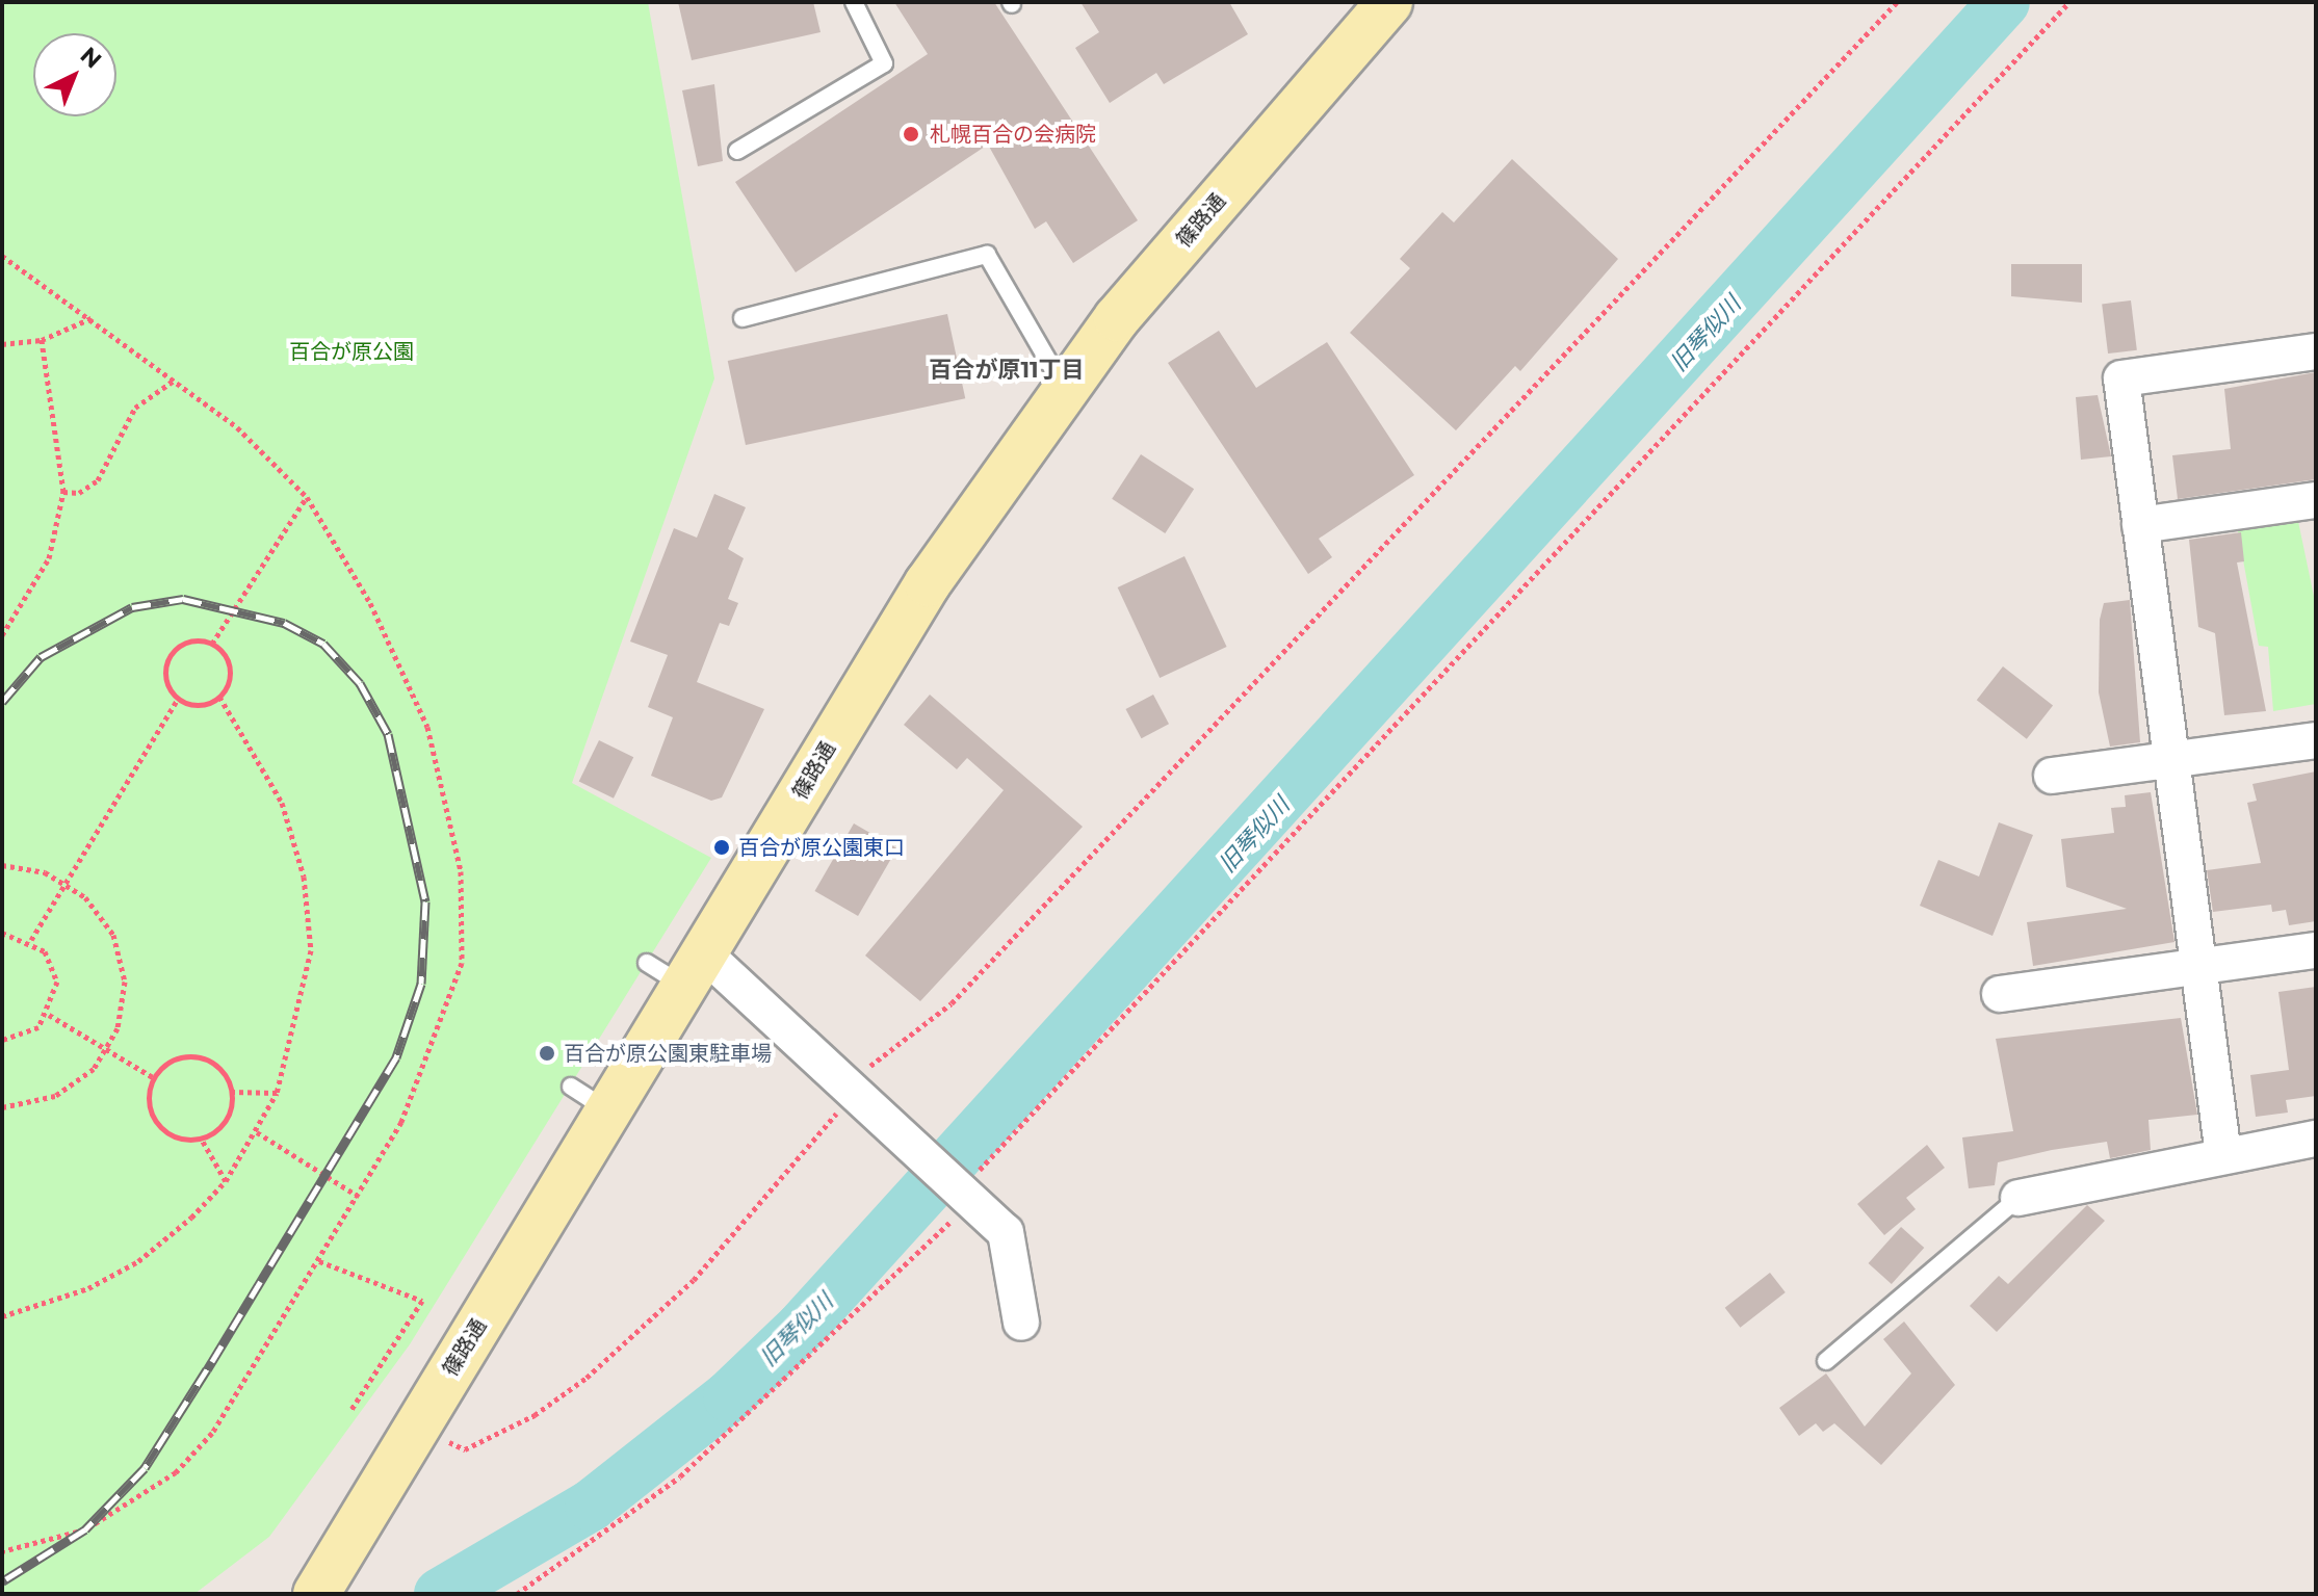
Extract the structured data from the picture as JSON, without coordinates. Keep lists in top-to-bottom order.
{
  "streets": {
    "street": ["篠路通"]
  },
  "districts": ["百合が原11丁目"],
  "water": ["旧琴似川"],
  "parks": ["百合が原公園"],
  "places": ["札幌百合の会病院", "百合が原公園東口", "百合が原公園東駐車場"],
  "north": "top right"
}
